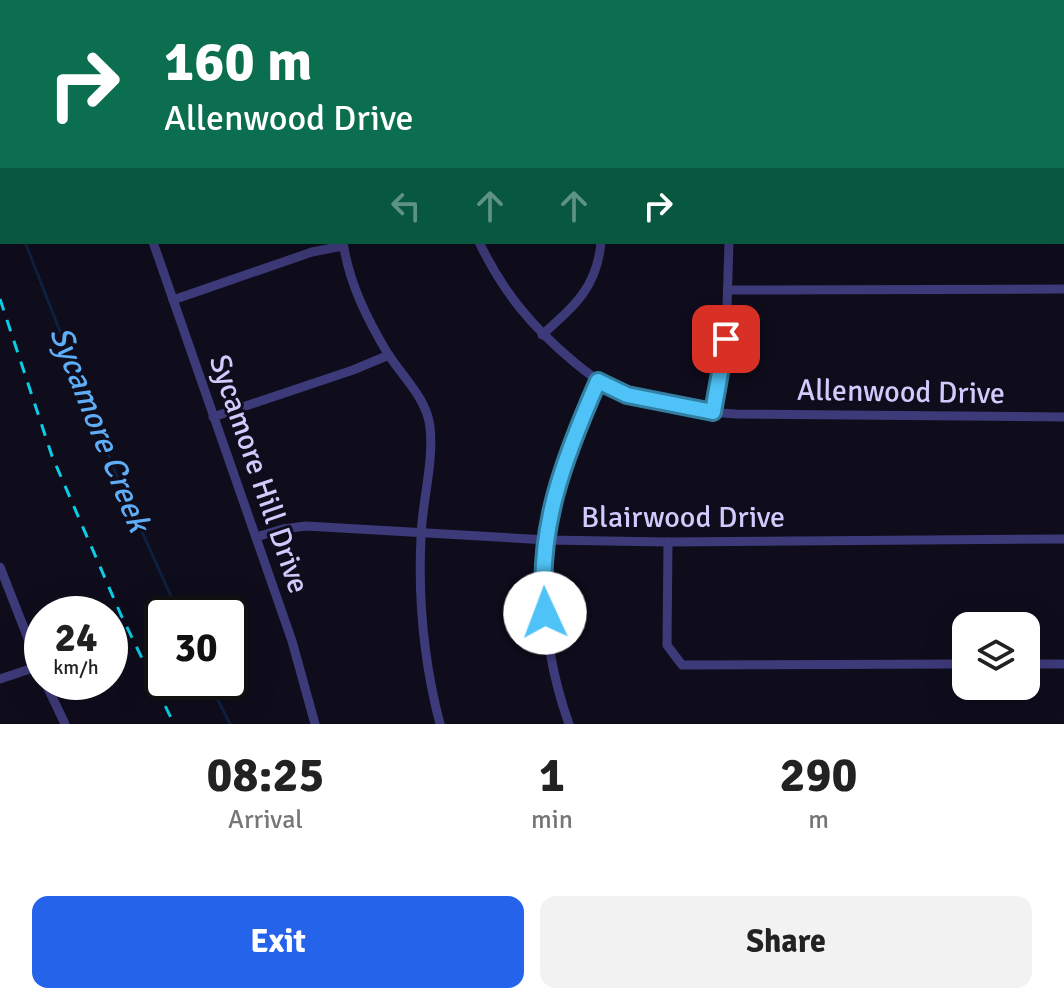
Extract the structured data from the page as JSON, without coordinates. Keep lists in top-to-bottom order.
{
  "streets": {
    "street": ["Allenwood Drive", "Sycamore Hill Drive", "Blairwood Drive"]
  },
  "crossings": [
    ["Sycamore Hill Drive", "Blairwood Drive"]
  ],
  "water": ["Sycamore Creek"],
  "page": {
    "turn": ["160 m", "Allenwood Drive"],
    "speed": "24 km/h",
    "limit": "30",
    "eta": [
      "08:25",
      "Arrival",
      "1",
      "min",
      "290",
      "m"
    ],
    "buttons": ["Exit", "Share"]
  }
}
